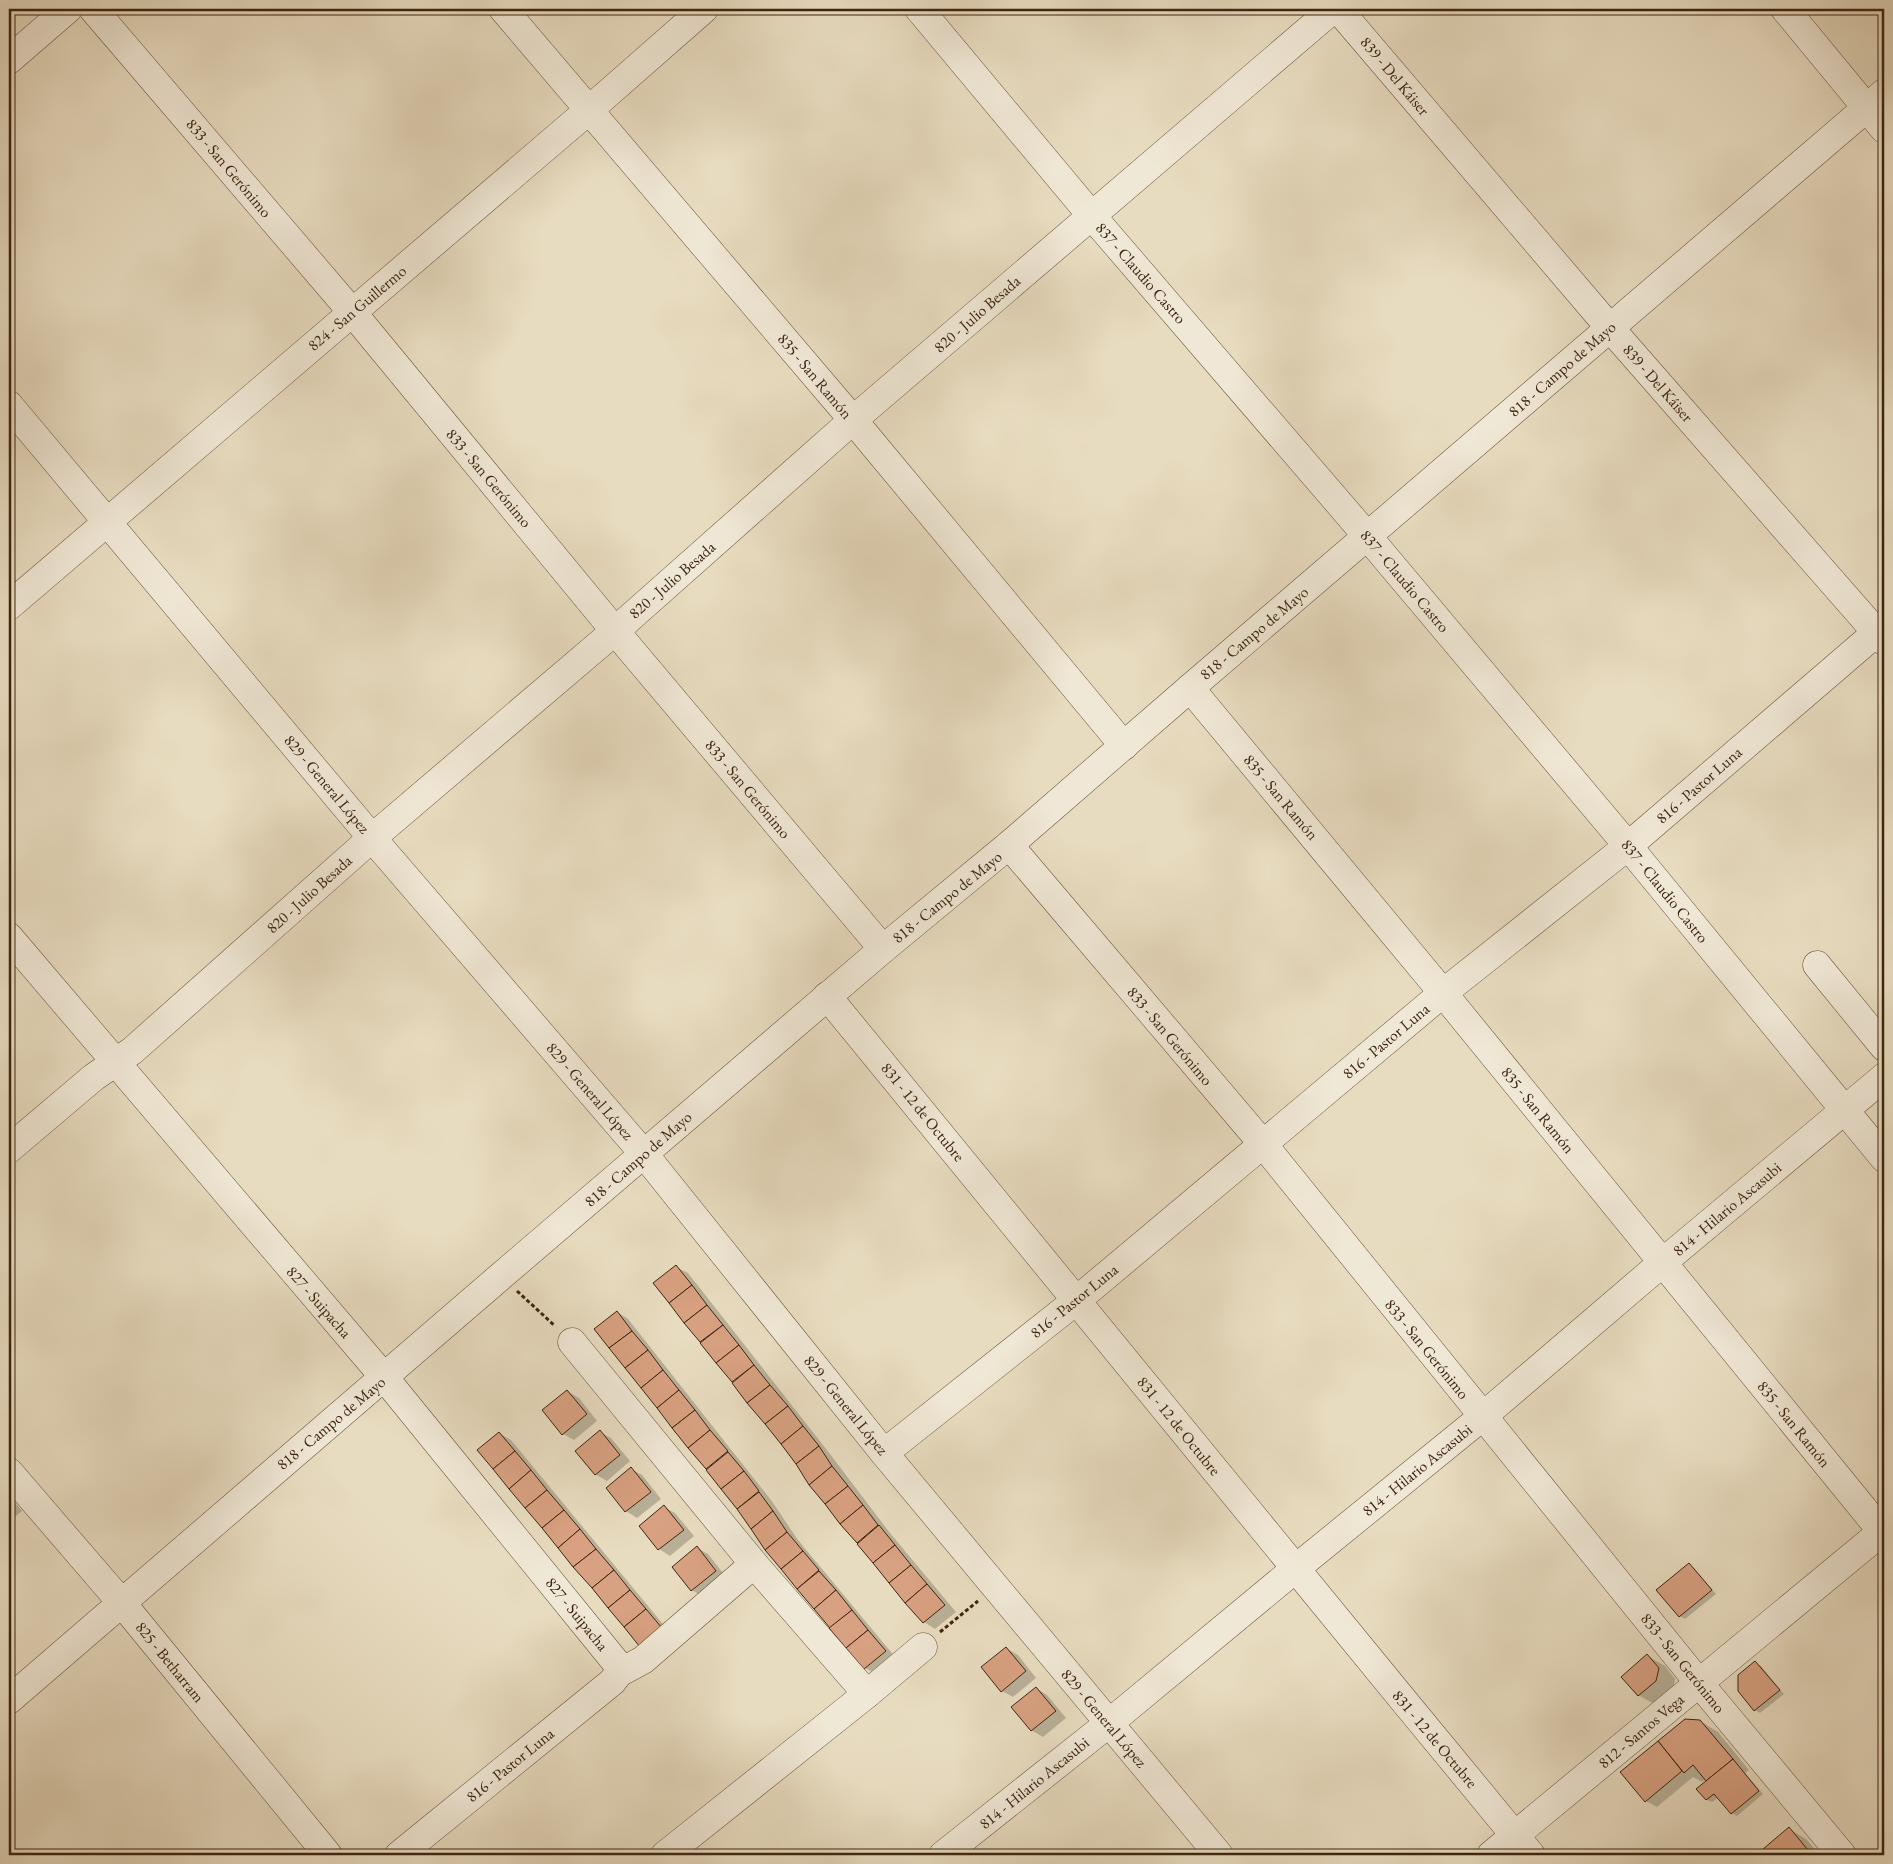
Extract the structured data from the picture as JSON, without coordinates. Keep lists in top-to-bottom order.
{
  "streets": {
    "street": [
      "839 - Del Káiser",
      "833 - San Gerónimo",
      "837 - Claudio Castro",
      "824 - San Guillermo",
      "820 - Julio Besada",
      "818 - Campo de Mayo",
      "835 - San Ramón",
      "829 - General López",
      "816 - Pastor Luna",
      "831 - 12 de Octubre",
      "814 - Hilario Ascasubi",
      "827 - Suipacha",
      "825 - Betharram",
      "812 - Santos Vega"
    ]
  },
  "crossings": [
    ["839 - Del Káiser", "818 - Campo de Mayo"],
    ["839 - Del Káiser", "816 - Pastor Luna"],
    ["833 - San Gerónimo", "824 - San Guillermo"],
    ["833 - San Gerónimo", "820 - Julio Besada"],
    ["833 - San Gerónimo", "818 - Campo de Mayo"],
    ["833 - San Gerónimo", "816 - Pastor Luna"],
    ["833 - San Gerónimo", "814 - Hilario Ascasubi"],
    ["833 - San Gerónimo", "812 - Santos Vega"],
    ["837 - Claudio Castro", "820 - Julio Besada"],
    ["837 - Claudio Castro", "818 - Campo de Mayo"],
    ["837 - Claudio Castro", "816 - Pastor Luna"],
    ["837 - Claudio Castro", "814 - Hilario Ascasubi"],
    ["824 - San Guillermo", "835 - San Ramón"],
    ["824 - San Guillermo", "829 - General López"],
    ["820 - Julio Besada", "835 - San Ramón"],
    ["820 - Julio Besada", "829 - General López"],
    ["820 - Julio Besada", "827 - Suipacha"],
    ["818 - Campo de Mayo", "835 - San Ramón"],
    ["818 - Campo de Mayo", "829 - General López"],
    ["818 - Campo de Mayo", "831 - 12 de Octubre"],
    ["818 - Campo de Mayo", "827 - Suipacha"],
    ["818 - Campo de Mayo", "825 - Betharram"],
    ["835 - San Ramón", "816 - Pastor Luna"],
    ["835 - San Ramón", "814 - Hilario Ascasubi"],
    ["835 - San Ramón", "812 - Santos Vega"],
    ["829 - General López", "816 - Pastor Luna"],
    ["829 - General López", "814 - Hilario Ascasubi"],
    ["816 - Pastor Luna", "831 - 12 de Octubre"],
    ["816 - Pastor Luna", "827 - Suipacha"],
    ["831 - 12 de Octubre", "814 - Hilario Ascasubi"],
    ["831 - 12 de Octubre", "812 - Santos Vega"]
  ]
}
